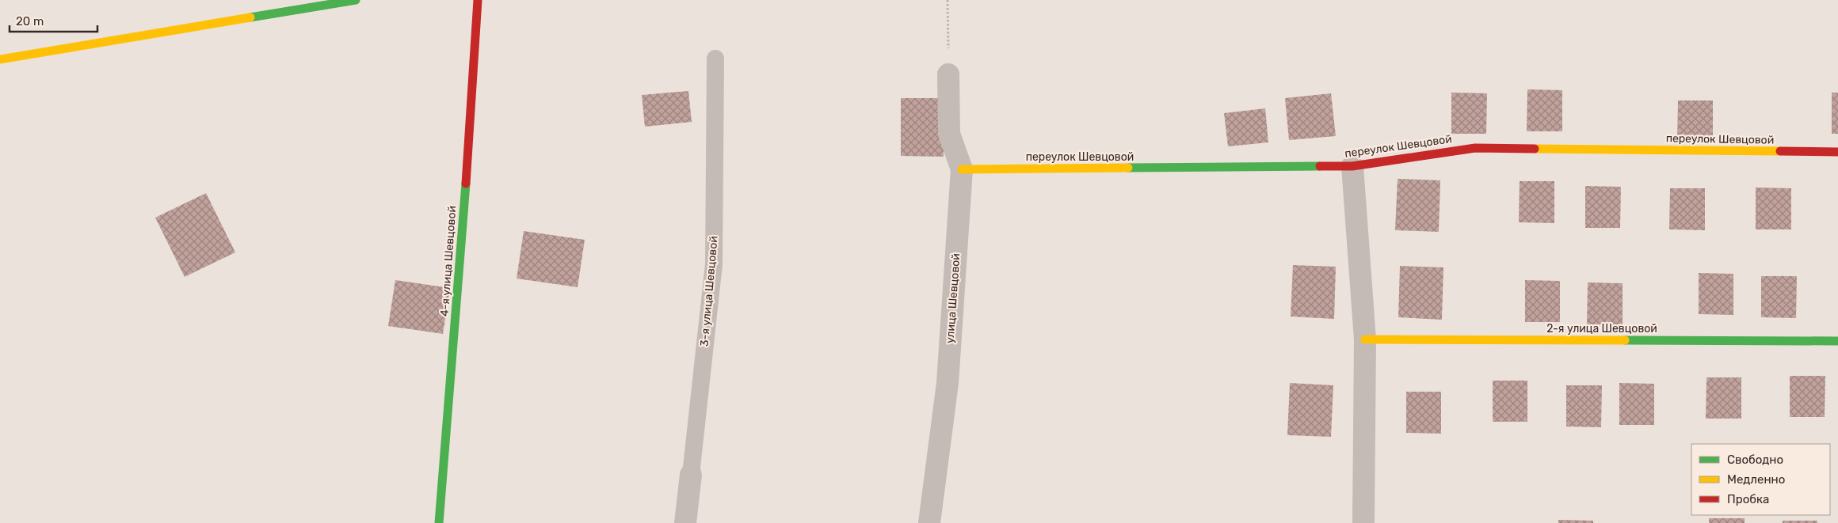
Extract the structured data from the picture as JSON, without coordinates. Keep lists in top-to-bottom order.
{
  "streets": {
    "street": [
      "переулок Шевцовой",
      "4-я улица Шевцовой",
      "3-я улица Шевцовой",
      "улица Шевцовой",
      "2-я улица Шевцовой"
    ]
  },
  "crossings": [
    ["переулок Шевцовой", "улица Шевцовой"]
  ],
  "legend": ["Свободно", "Медленно", "Пробка"],
  "scale_bar": "20 m"
}
